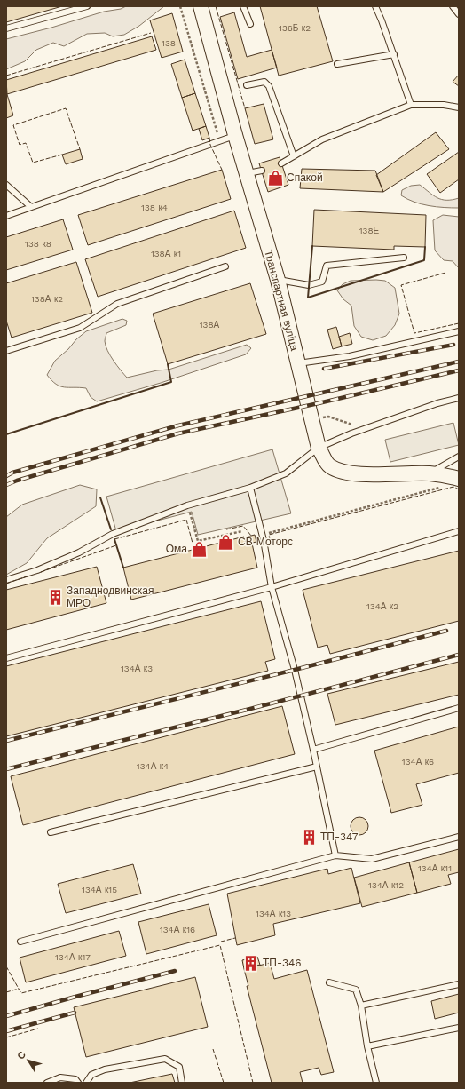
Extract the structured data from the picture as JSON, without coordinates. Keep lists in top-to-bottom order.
{
  "streets": {
    "main road": ["Транспартная вуліца"]
  },
  "places": {
    "shop": ["Спакой", "СВ Моторс", "Ома"],
    "building": ["Западнодвинская МРО", "ТП-347", "ТП-346"]
  },
  "house_numbers": [
    "136Б к2",
    "138",
    "138 к4",
    "138Е",
    "138 к8",
    "138А к1",
    "138А к2",
    "138А",
    "134А к2",
    "134А к3",
    "134А к6",
    "134А к4",
    "134А к11",
    "134А к12",
    "134А к15",
    "134А к13",
    "134А к16",
    "134А к17"
  ],
  "north": "top left"
}
